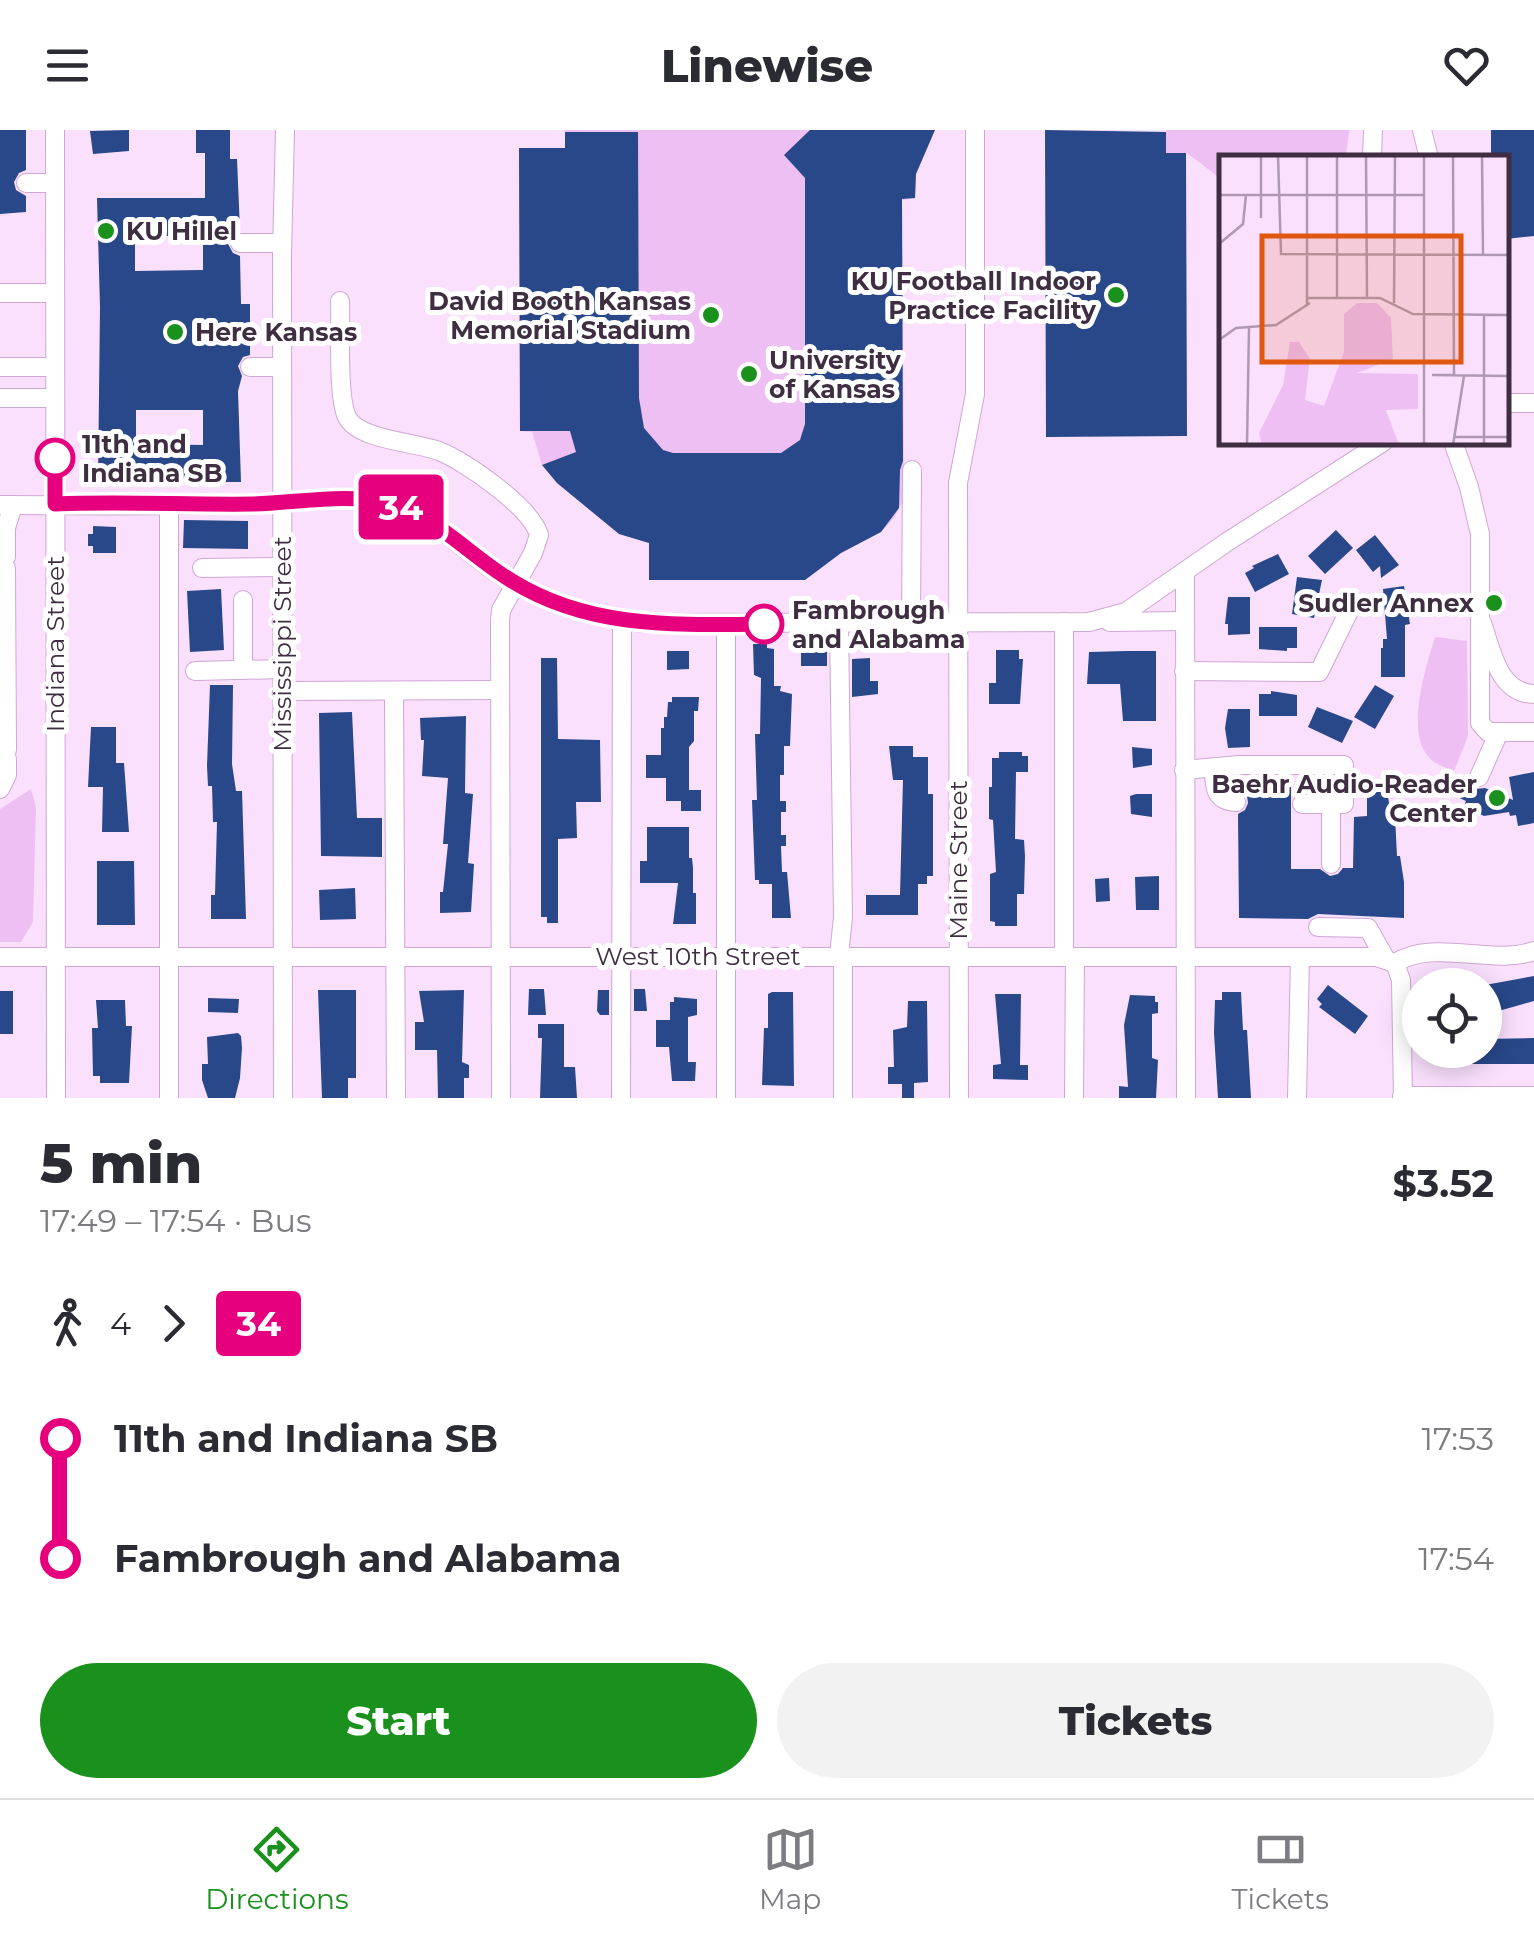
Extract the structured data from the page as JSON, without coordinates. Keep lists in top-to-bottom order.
{
  "streets": {
    "street": [
      "Indiana Street",
      "Mississippi Street",
      "Maine Street",
      "West 10th Street"
    ]
  },
  "crossings": [
    ["Indiana Street", "West 10th Street"],
    ["Mississippi Street", "West 10th Street"],
    ["Maine Street", "West 10th Street"]
  ],
  "places": [
    "KU Hillel",
    "KU Football Indoor Practice Facility",
    "David Booth Kansas Memorial Stadium",
    "Here Kansas",
    "University of Kansas",
    "11th and Indiana SB",
    "Sudler Annex",
    "Fambrough and Alabama",
    "Baehr Audio-Reader Center"
  ],
  "lines": ["bus line 34"],
  "page": {
    "header": "Linewise",
    "on_map": "34",
    "heading": ["5 min", "17:49 – 17:54 · Bus", "$3.52"],
    "legs": ["4", "34"],
    "list": [
      {
        "name": "11th and Indiana SB",
        "value": "17:53"
      },
      {
        "name": "Fambrough and Alabama",
        "value": "17:54"
      }
    ],
    "buttons": ["Start", "Tickets"],
    "tabs": ["Directions", "Map", "Tickets"]
  }
}
